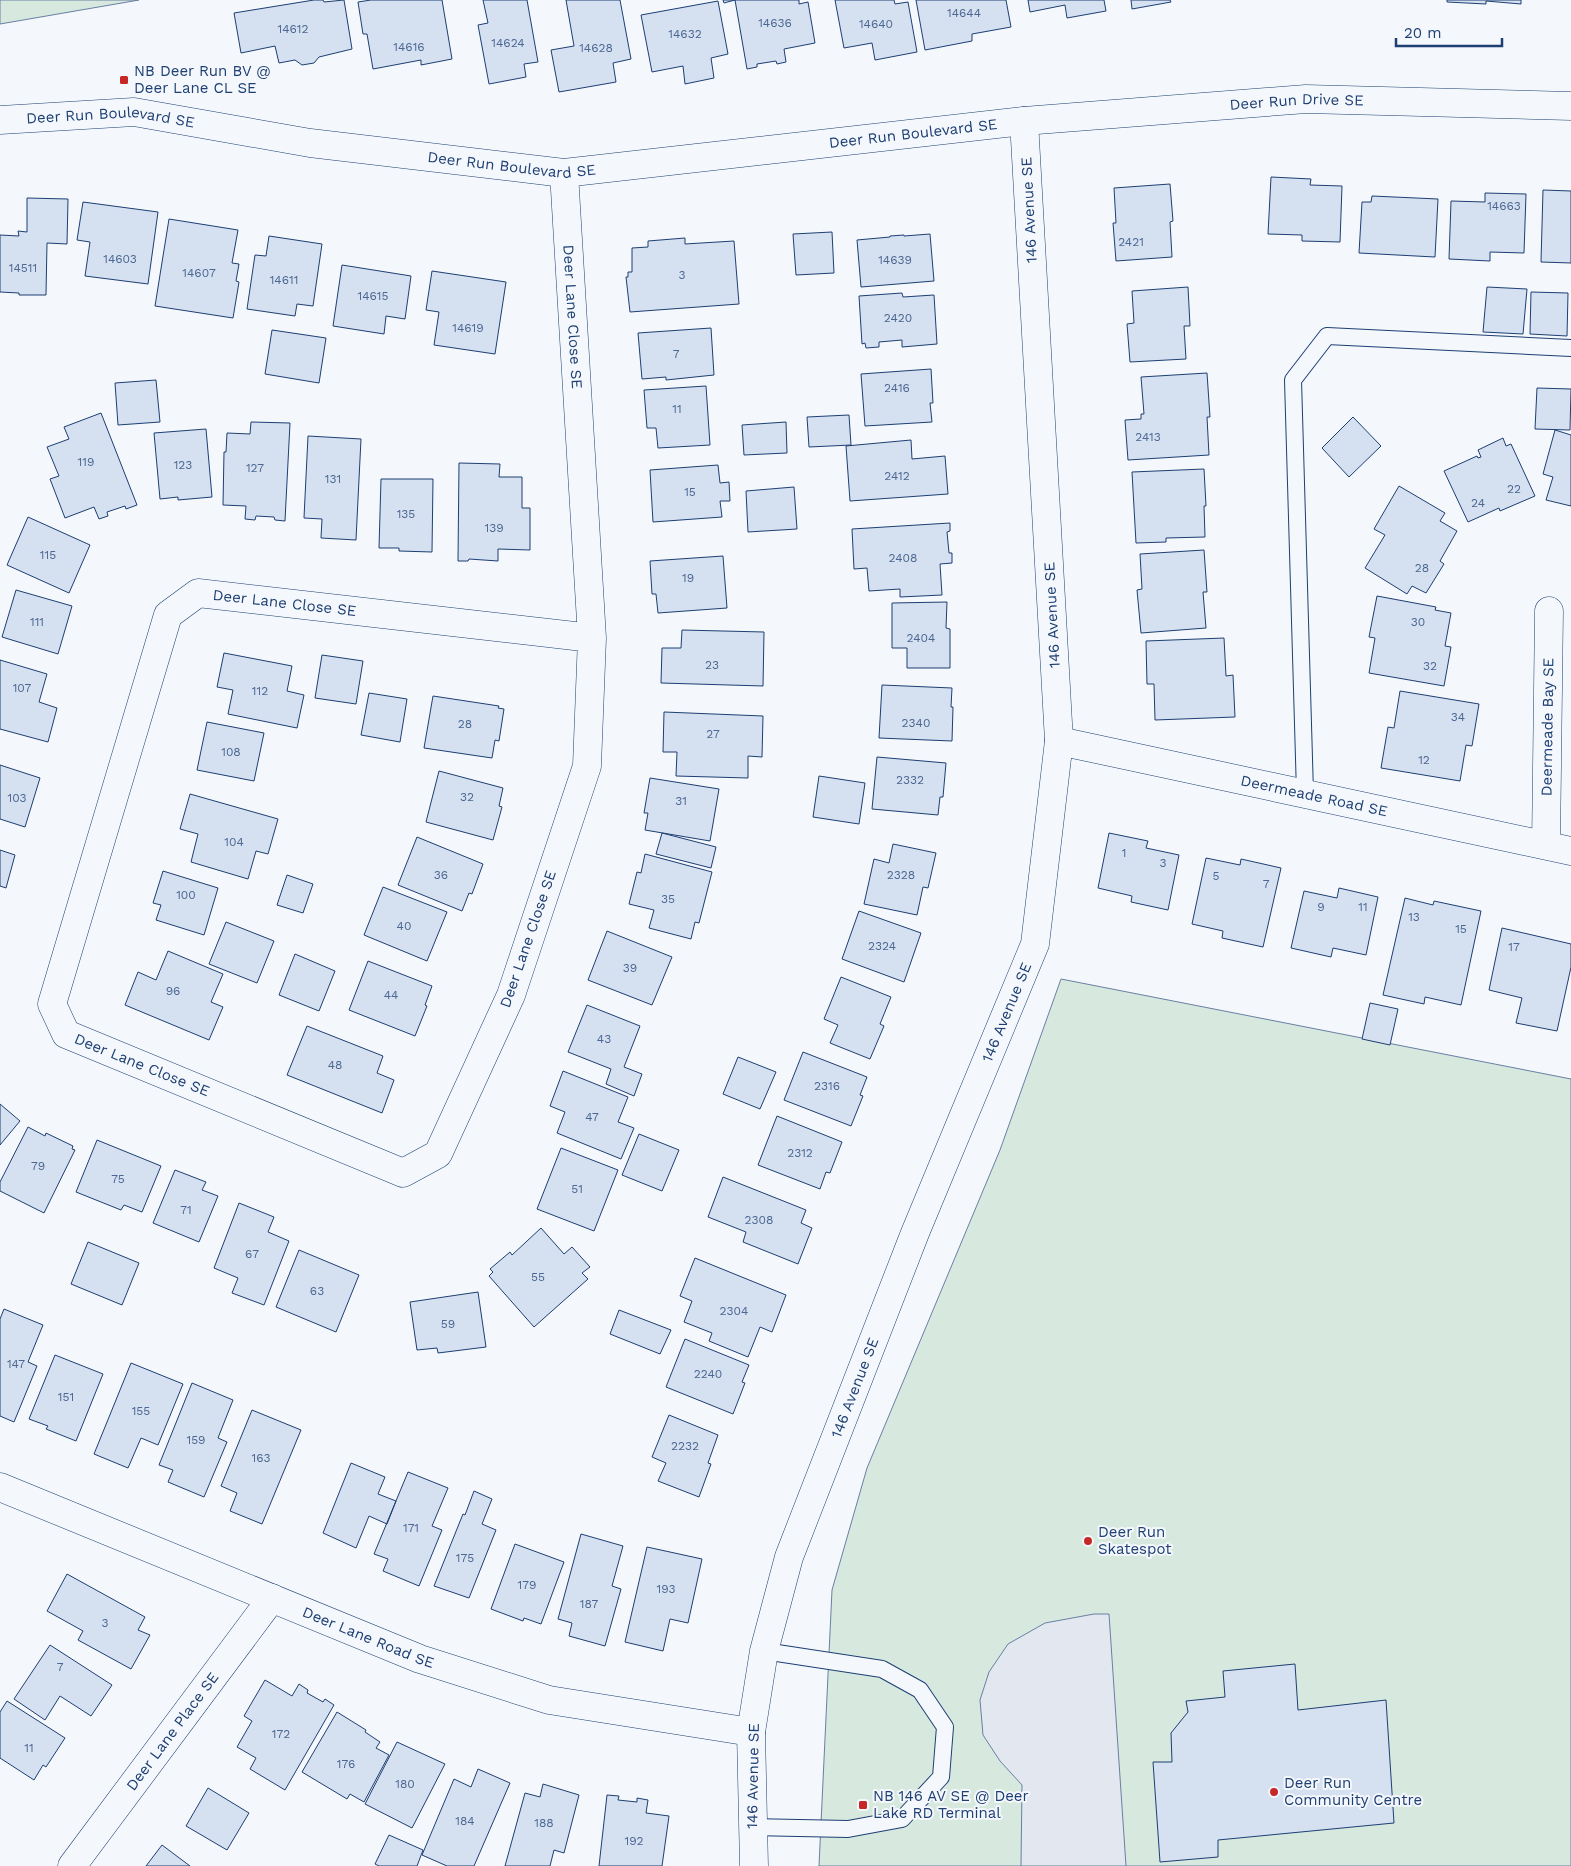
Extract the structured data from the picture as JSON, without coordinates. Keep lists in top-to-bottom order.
{
  "streets": {
    "street": [
      "Deer Run Drive SE",
      "Deer Run Boulevard SE",
      "146 Avenue SE",
      "Deer Lane Close SE",
      "Deermeade Bay SE",
      "Deermeade Road SE",
      "Deer Lane Road SE",
      "Deer Lane Place SE"
    ]
  },
  "crossings": [
    ["Deer Run Drive SE", "Deer Run Boulevard SE"],
    ["Deer Run Drive SE", "146 Avenue SE"],
    ["Deer Run Boulevard SE", "146 Avenue SE"],
    ["Deer Run Boulevard SE", "Deer Lane Close SE"],
    ["146 Avenue SE", "Deermeade Road SE"],
    ["146 Avenue SE", "Deer Lane Road SE"],
    ["Deermeade Bay SE", "Deermeade Road SE"],
    ["Deer Lane Road SE", "Deer Lane Place SE"]
  ],
  "places": {
    "transit": ["NB Deer Run BV @ Deer Lane CL SE", "NB 146 AV SE @ Deer Lake RD Terminal"],
    "other": ["Deer Run Skatespot", "Deer Run Community Centre"]
  },
  "house_numbers": [
    "14644",
    "14636",
    "14640",
    "14612",
    "14632",
    "14624",
    "14616",
    "14628",
    "14663",
    "2421",
    "14603",
    "14639",
    "14511",
    "14607",
    "3",
    "14611",
    "14615",
    "2420",
    "14619",
    "7",
    "2416",
    "11",
    "2413",
    "119",
    "123",
    "127",
    "2412",
    "131",
    "22",
    "15",
    "24",
    "135",
    "139",
    "115",
    "2408",
    "28",
    "19",
    "111",
    "30",
    "2404",
    "23",
    "32",
    "107",
    "112",
    "34",
    "2340",
    "28",
    "27",
    "108",
    "12",
    "2332",
    "32",
    "103",
    "31",
    "104",
    "1",
    "3",
    "36",
    "2328",
    "5",
    "7",
    "100",
    "35",
    "9",
    "11",
    "13",
    "40",
    "15",
    "2324",
    "17",
    "39",
    "96",
    "44",
    "43",
    "48",
    "2316",
    "47",
    "2312",
    "79",
    "75",
    "51",
    "71",
    "2308",
    "67",
    "55",
    "63",
    "2304",
    "59",
    "147",
    "2240",
    "151",
    "155",
    "159",
    "2232",
    "163",
    "171",
    "175",
    "179",
    "193",
    "187",
    "3",
    "7",
    "172",
    "11",
    "176",
    "180",
    "184",
    "188",
    "192"
  ],
  "scale_bar": "20 m"
}
